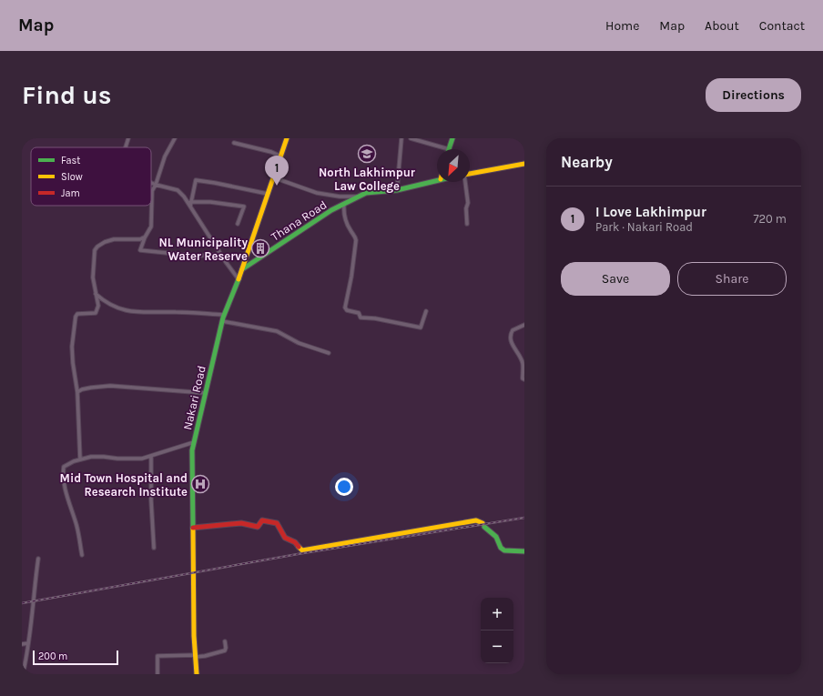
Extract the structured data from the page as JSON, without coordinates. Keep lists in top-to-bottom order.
{
  "streets": {
    "street": ["Thana Road", "Nakari Road"]
  },
  "crossings": [
    ["Thana Road", "Nakari Road"]
  ],
  "places": {
    "school or university": ["North Lakhimpur Law College"],
    "building": ["NL Municipality Water Reserve"],
    "hospital": ["Mid Town Hospital and Research Institute"]
  },
  "legend": ["Fast", "Slow", "Jam"],
  "scale_bar": "200 m",
  "north": "bottom left",
  "page": {
    "header": "Map",
    "nav": [
      "Home",
      "Map",
      "About",
      "Contact"
    ],
    "buttons": [
      "Directions",
      ["Save", "Share"]
    ],
    "title": "Find us",
    "heading": "Nearby",
    "pins": "1",
    "list": [
      {
        "mark": "1",
        "name": "I Love Lakhimpur",
        "note": "Park · Nakari Road",
        "value": "720 m"
      }
    ],
    "map_buttons": ["+", "−"],
    "scale": "200 m"
  }
}
